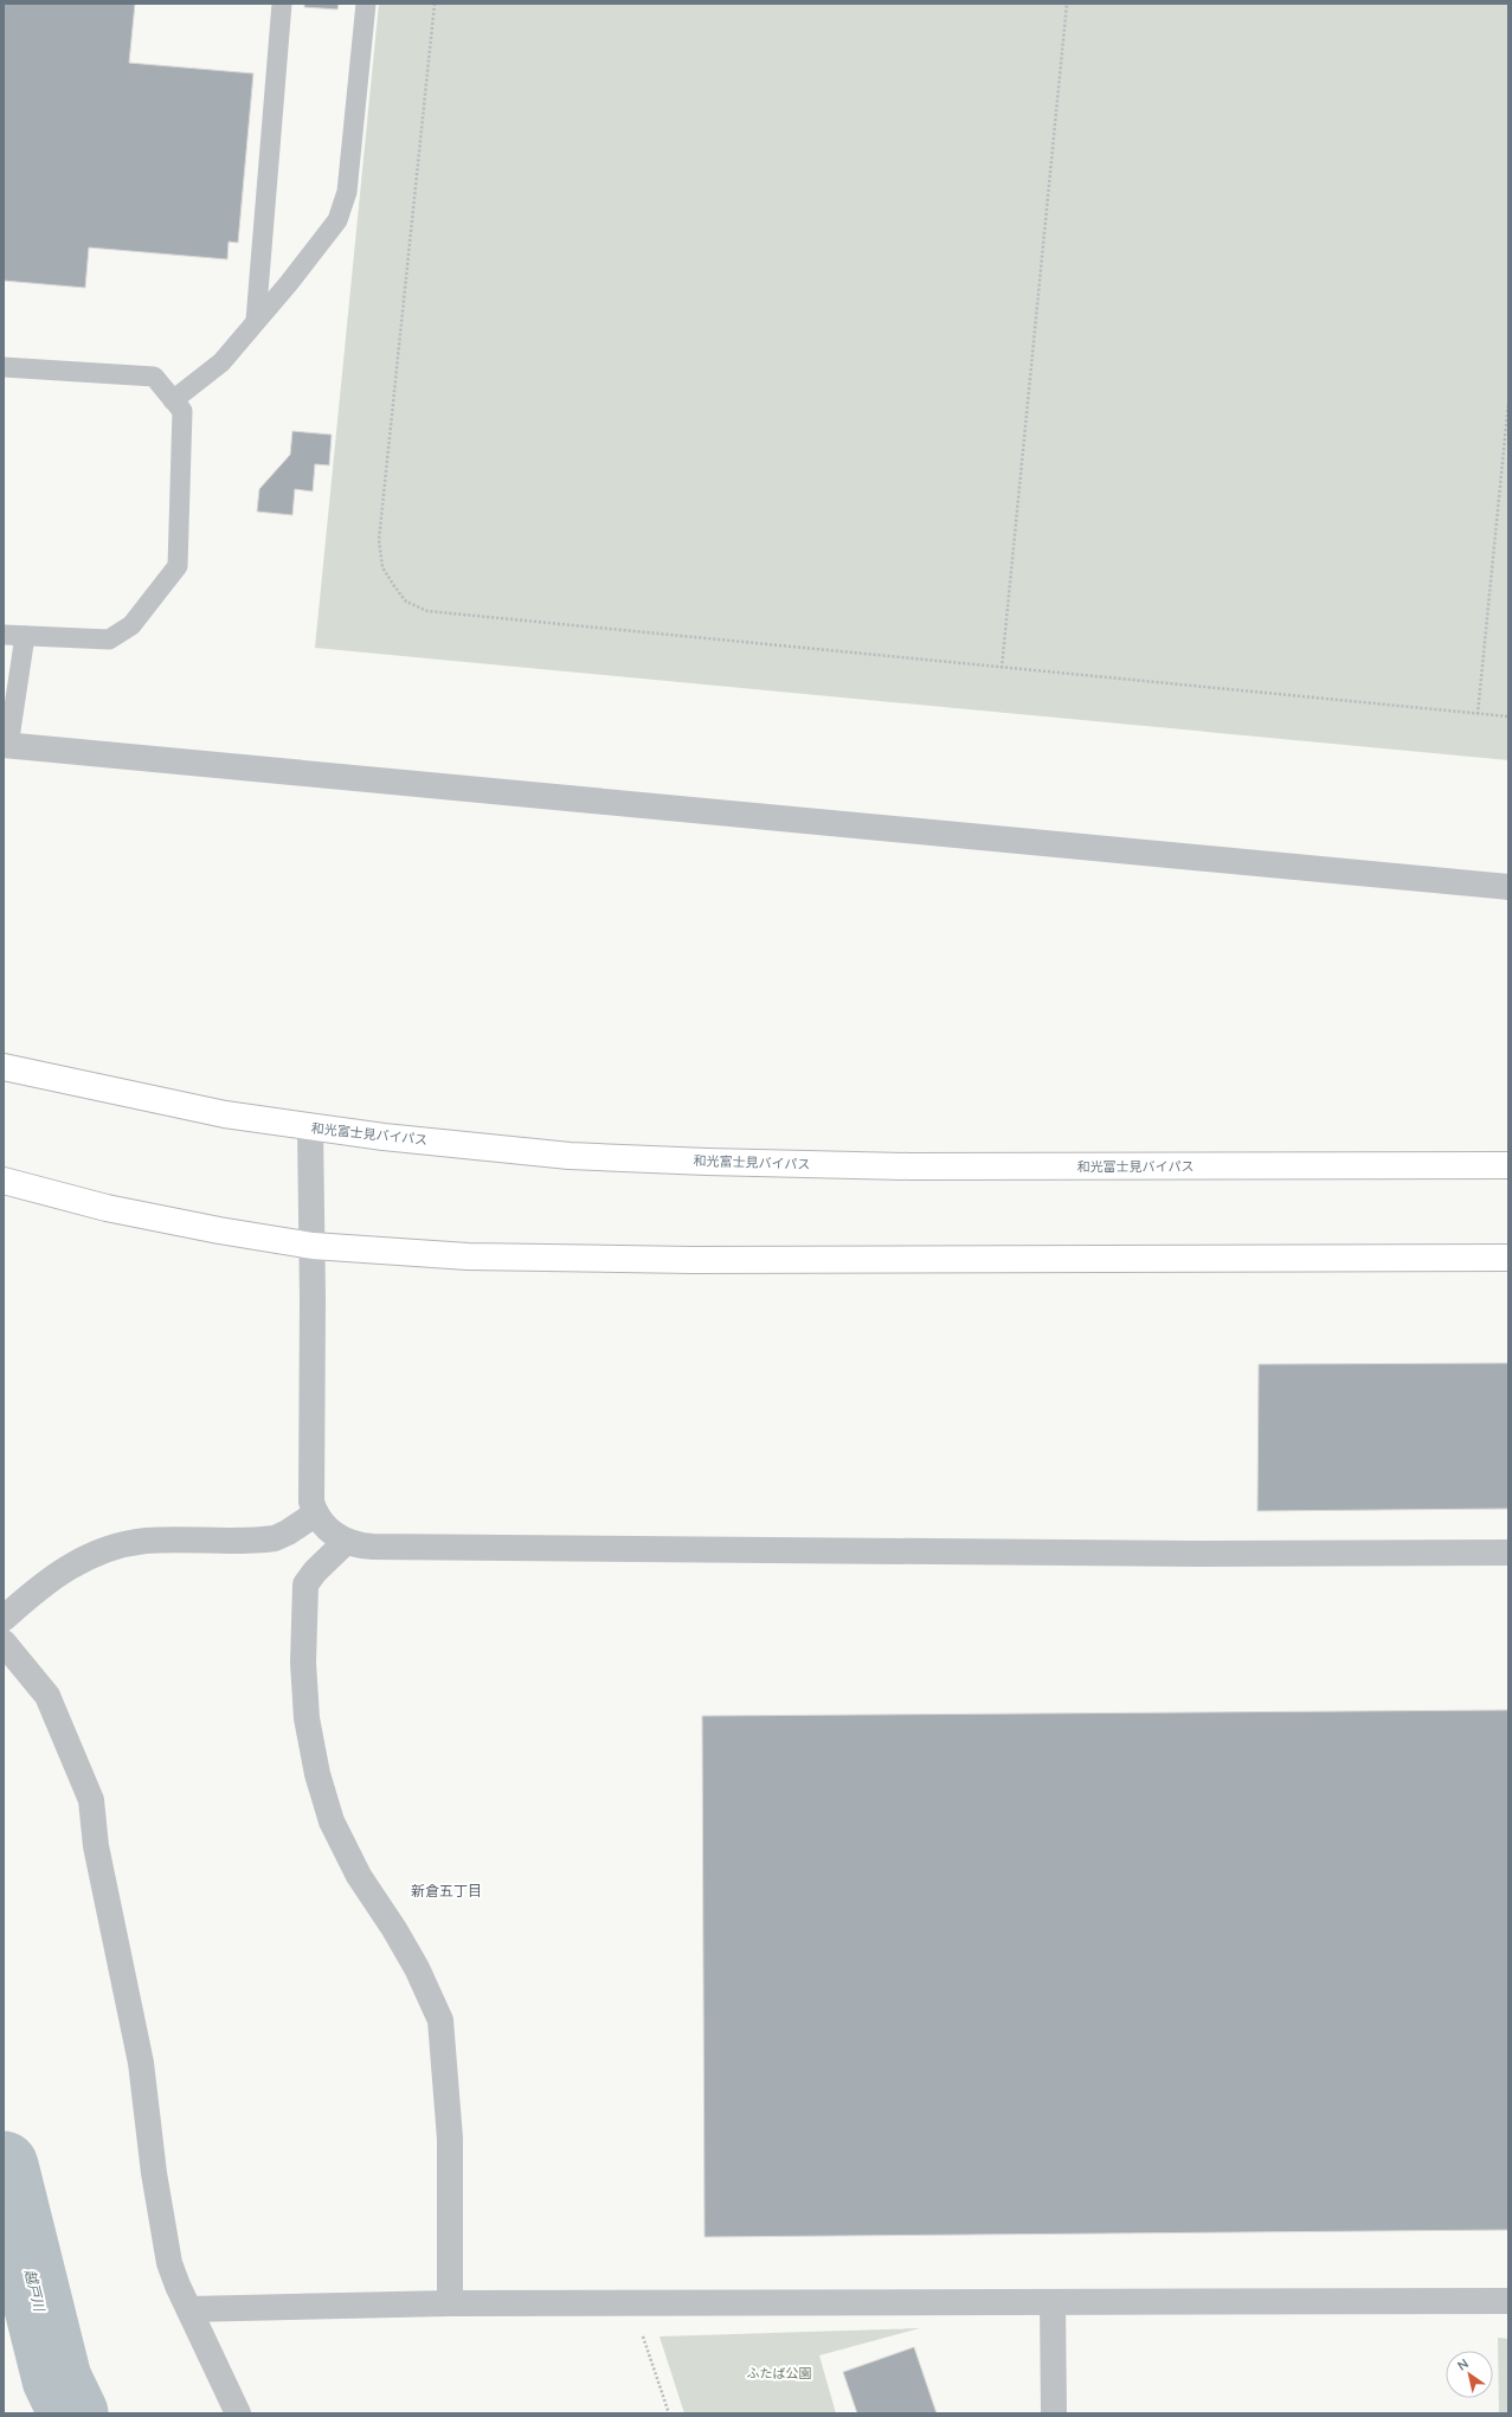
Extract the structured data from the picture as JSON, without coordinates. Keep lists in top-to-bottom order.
{
  "streets": {
    "highway": ["和光富士見バイパス"]
  },
  "districts": ["新倉五丁目"],
  "water": ["越戸川"],
  "parks": ["ふたば公園"],
  "north": "top left"
}
